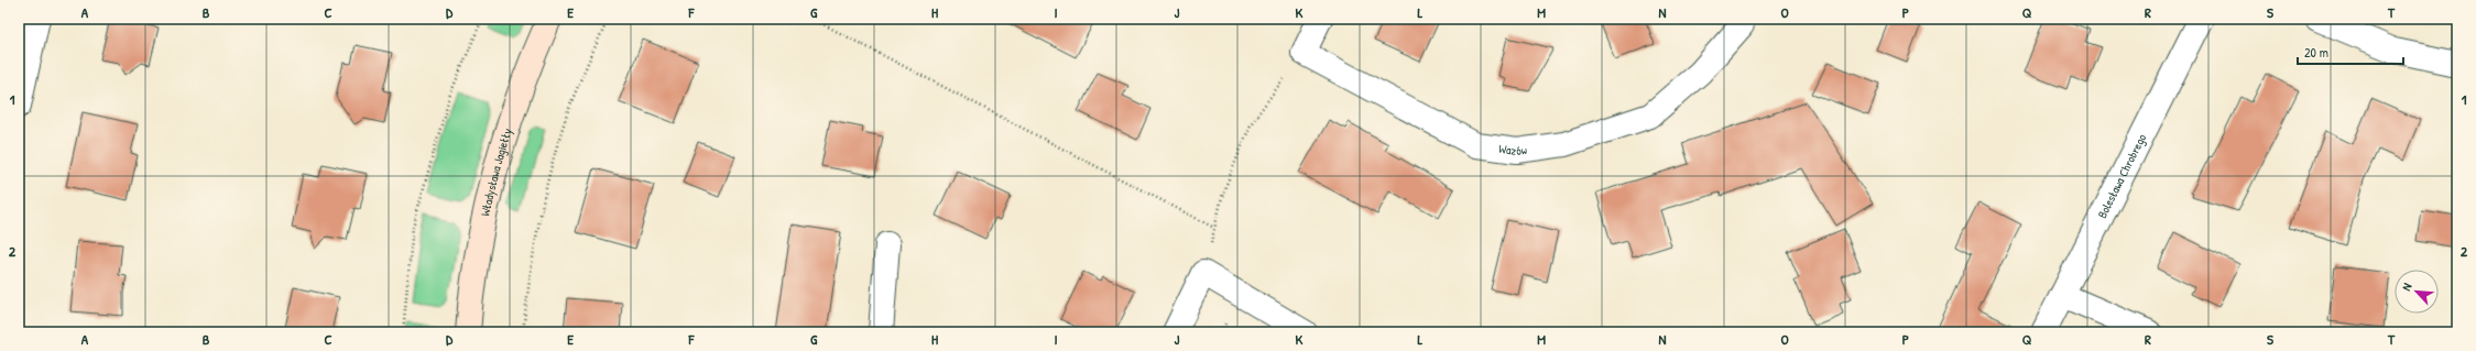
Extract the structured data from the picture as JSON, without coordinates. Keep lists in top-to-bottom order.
{
  "streets": {
    "street": ["Wazów", "Władysława Jagiełły", "Bolesława Chrobrego"]
  },
  "scale_bar": "20 m",
  "north": "top left",
  "grid": {
    "columns": [
      "A",
      "B",
      "C",
      "D",
      "E",
      "F",
      "G",
      "H",
      "I",
      "J",
      "K",
      "L",
      "M",
      "N",
      "O",
      "P",
      "Q",
      "R",
      "S",
      "T"
    ],
    "rows": ["1", "2"]
  }
}
